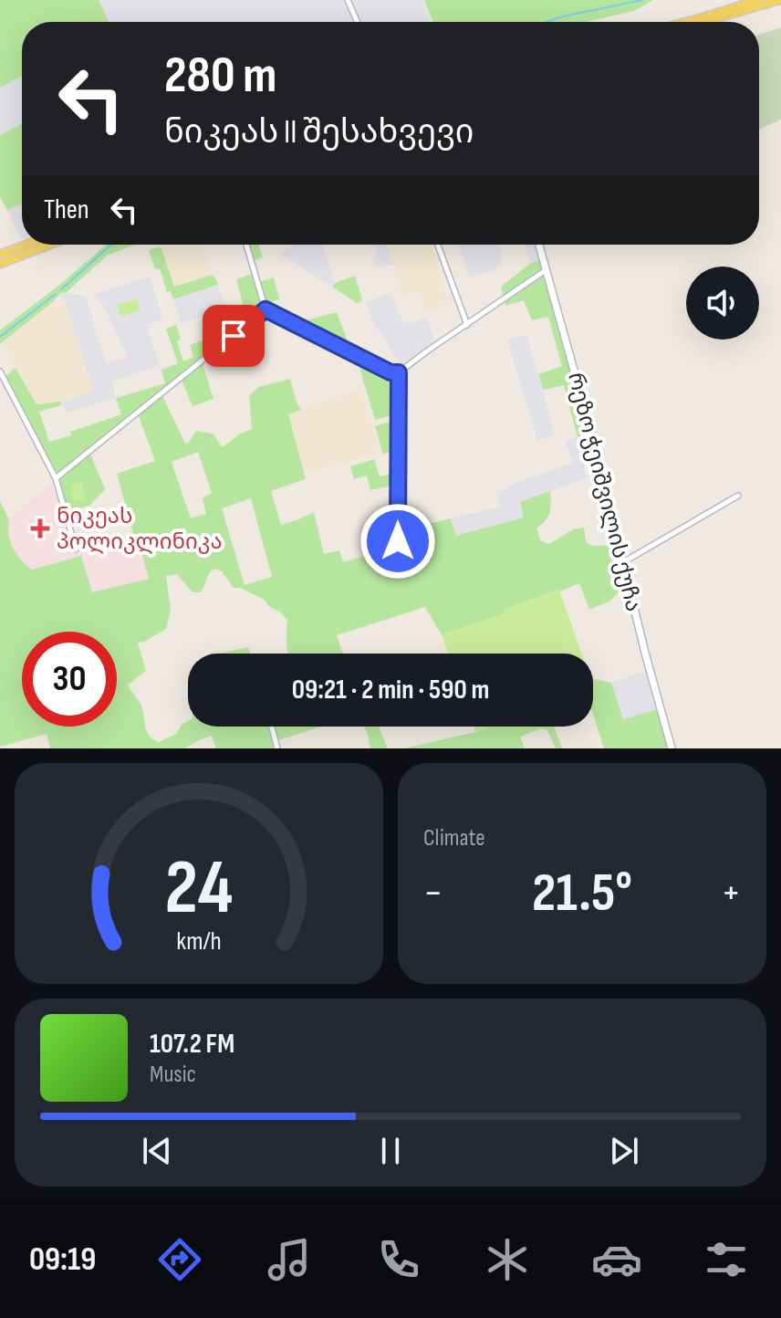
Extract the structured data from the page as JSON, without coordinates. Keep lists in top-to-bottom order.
{
  "streets": {
    "main road": ["რეზო ჭეიშვილის ქუჩა"]
  },
  "places": {
    "health": ["ნიკეას პოლიკლინიკა"]
  },
  "page": {
    "turn": ["280 m", "ნიკეას II შესახვევი"],
    "then": "Then",
    "limit": "30",
    "trip": "09:21 · 2 min · 590 m",
    "tile": "Climate",
    "heat": ["−", "21.5°", "+"],
    "song": ["107.2 FM", "Music"],
    "tabs": "09:19",
    "gauge": ["24", "km/h"]
  }
}
